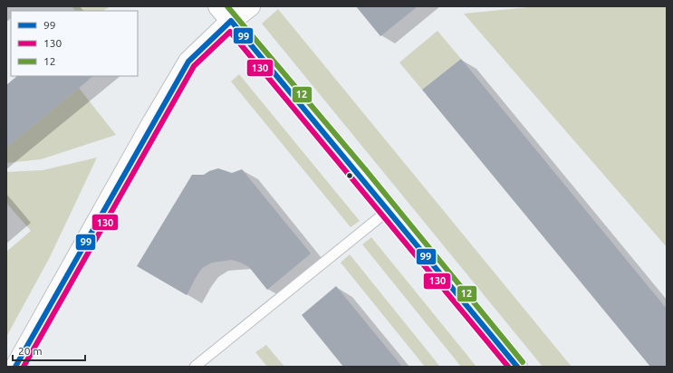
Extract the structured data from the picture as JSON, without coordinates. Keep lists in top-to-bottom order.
{
  "lines": ["transit line 12", "transit line 99", "transit line 130"],
  "legend": ["99", "130", "12"],
  "scale_bar": "20 m"
}
